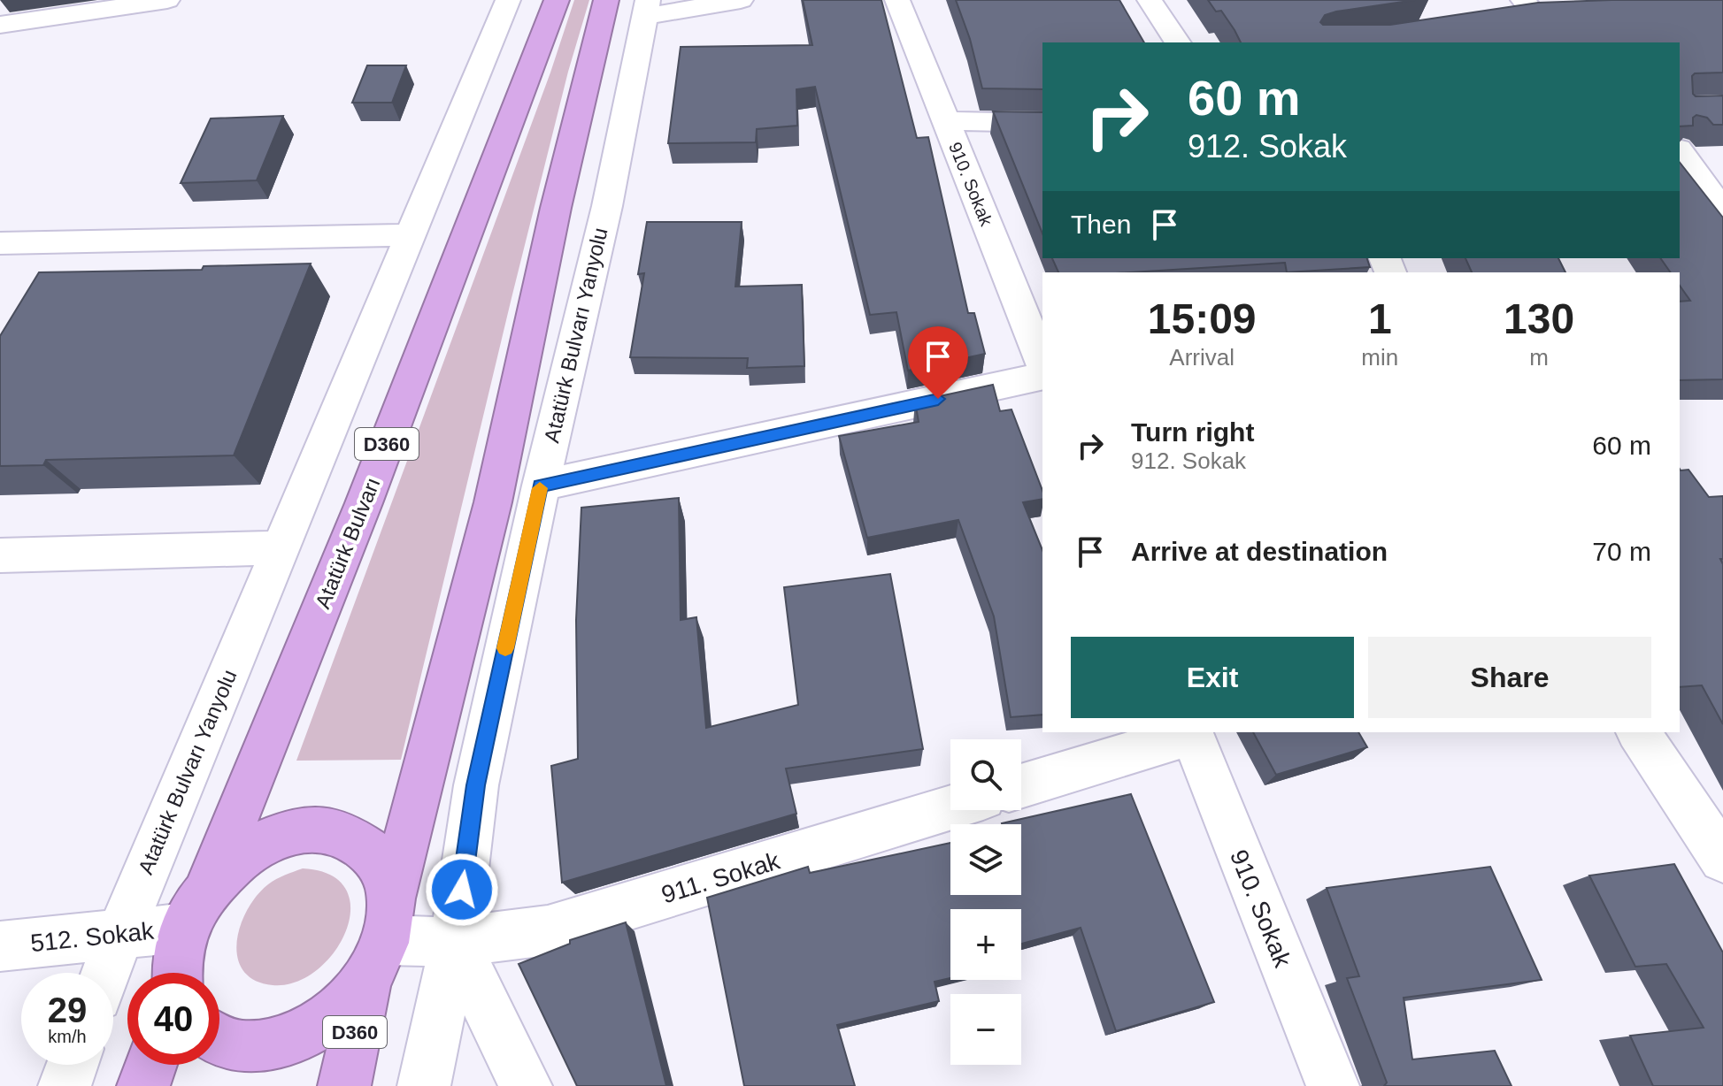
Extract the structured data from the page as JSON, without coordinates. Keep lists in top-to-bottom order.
{
  "streets": {
    "highway": ["D360", "Atatürk Bulvarı"],
    "street": [
      "910. Sokak",
      "Atatürk Bulvarı Yanyolu",
      "911. Sokak",
      "512. Sokak"
    ]
  },
  "crossings": [
    ["Atatürk Bulvarı Yanyolu", "911. Sokak"],
    ["Atatürk Bulvarı Yanyolu", "512. Sokak"],
    ["D360", "911. Sokak"]
  ],
  "page": {
    "turn": ["60 m", "912. Sokak"],
    "then": "Then",
    "eta": [
      "15:09",
      "Arrival",
      "1",
      "min",
      "130",
      "m"
    ],
    "list": [
      {
        "name": "Turn right",
        "note": "912. Sokak",
        "value": "60 m"
      },
      {
        "name": "Arrive at destination",
        "value": "70 m"
      }
    ],
    "buttons": ["Exit", "Share"],
    "map_buttons": ["+", "−"],
    "speed": "29 km/h",
    "limit": "40"
  }
}
